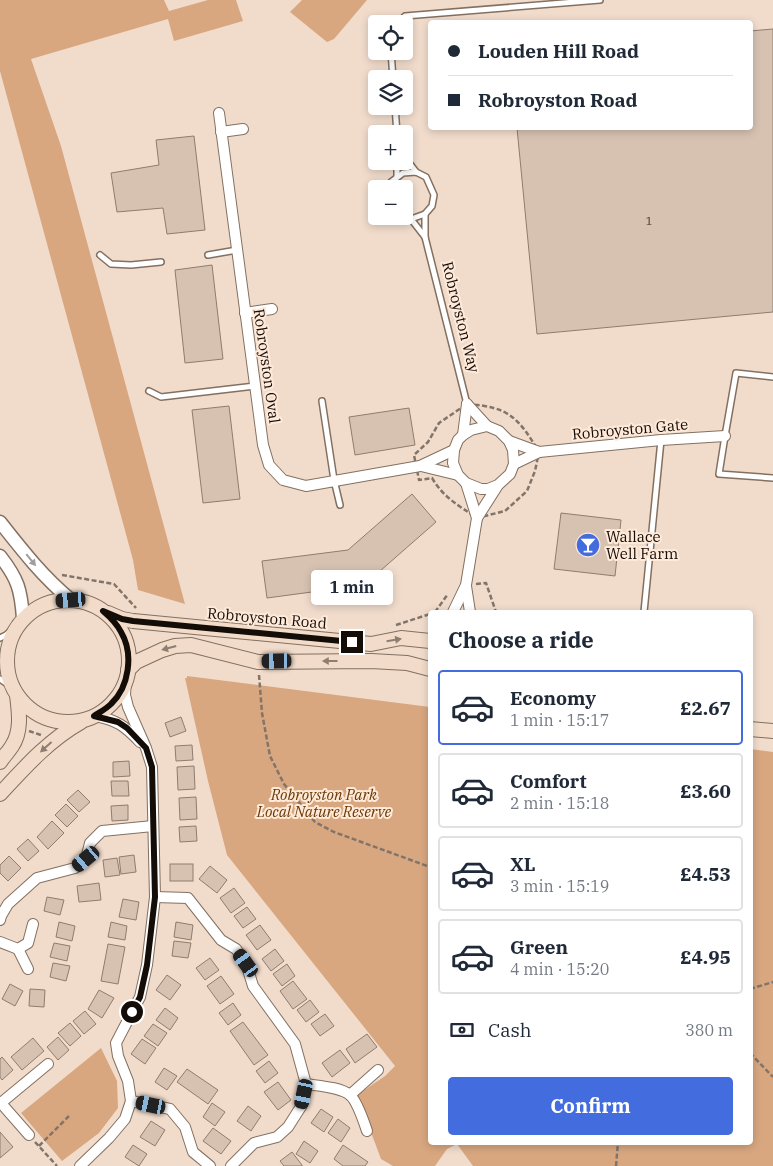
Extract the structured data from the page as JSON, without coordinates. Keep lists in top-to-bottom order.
{
  "streets": {
    "main road": ["Robroyston Road"],
    "street": ["Robroyston Oval", "Robroyston Gate"],
    "lane": ["Robroyston Way"]
  },
  "parks": ["Robroyston Park Local Nature Reserve"],
  "places": {
    "bar": ["Wallace Well Farm"]
  },
  "house_numbers": ["1"],
  "page": {
    "map_buttons": ["+", "−"],
    "banner": ["Louden Hill Road", "Robroyston Road"],
    "bubble": "1 min",
    "heading": "Choose a ride",
    "list": [
      {
        "name": "Economy",
        "note": "1 min · 15:17",
        "value": "£2.67"
      },
      {
        "name": "Comfort",
        "note": "2 min · 15:18",
        "value": "£3.60"
      },
      {
        "name": "XL",
        "note": "3 min · 15:19",
        "value": "£4.53"
      },
      {
        "name": "Green",
        "note": "4 min · 15:20",
        "value": "£4.95"
      }
    ],
    "pay": ["Cash", "380 m"],
    "buttons": "Confirm"
  }
}
